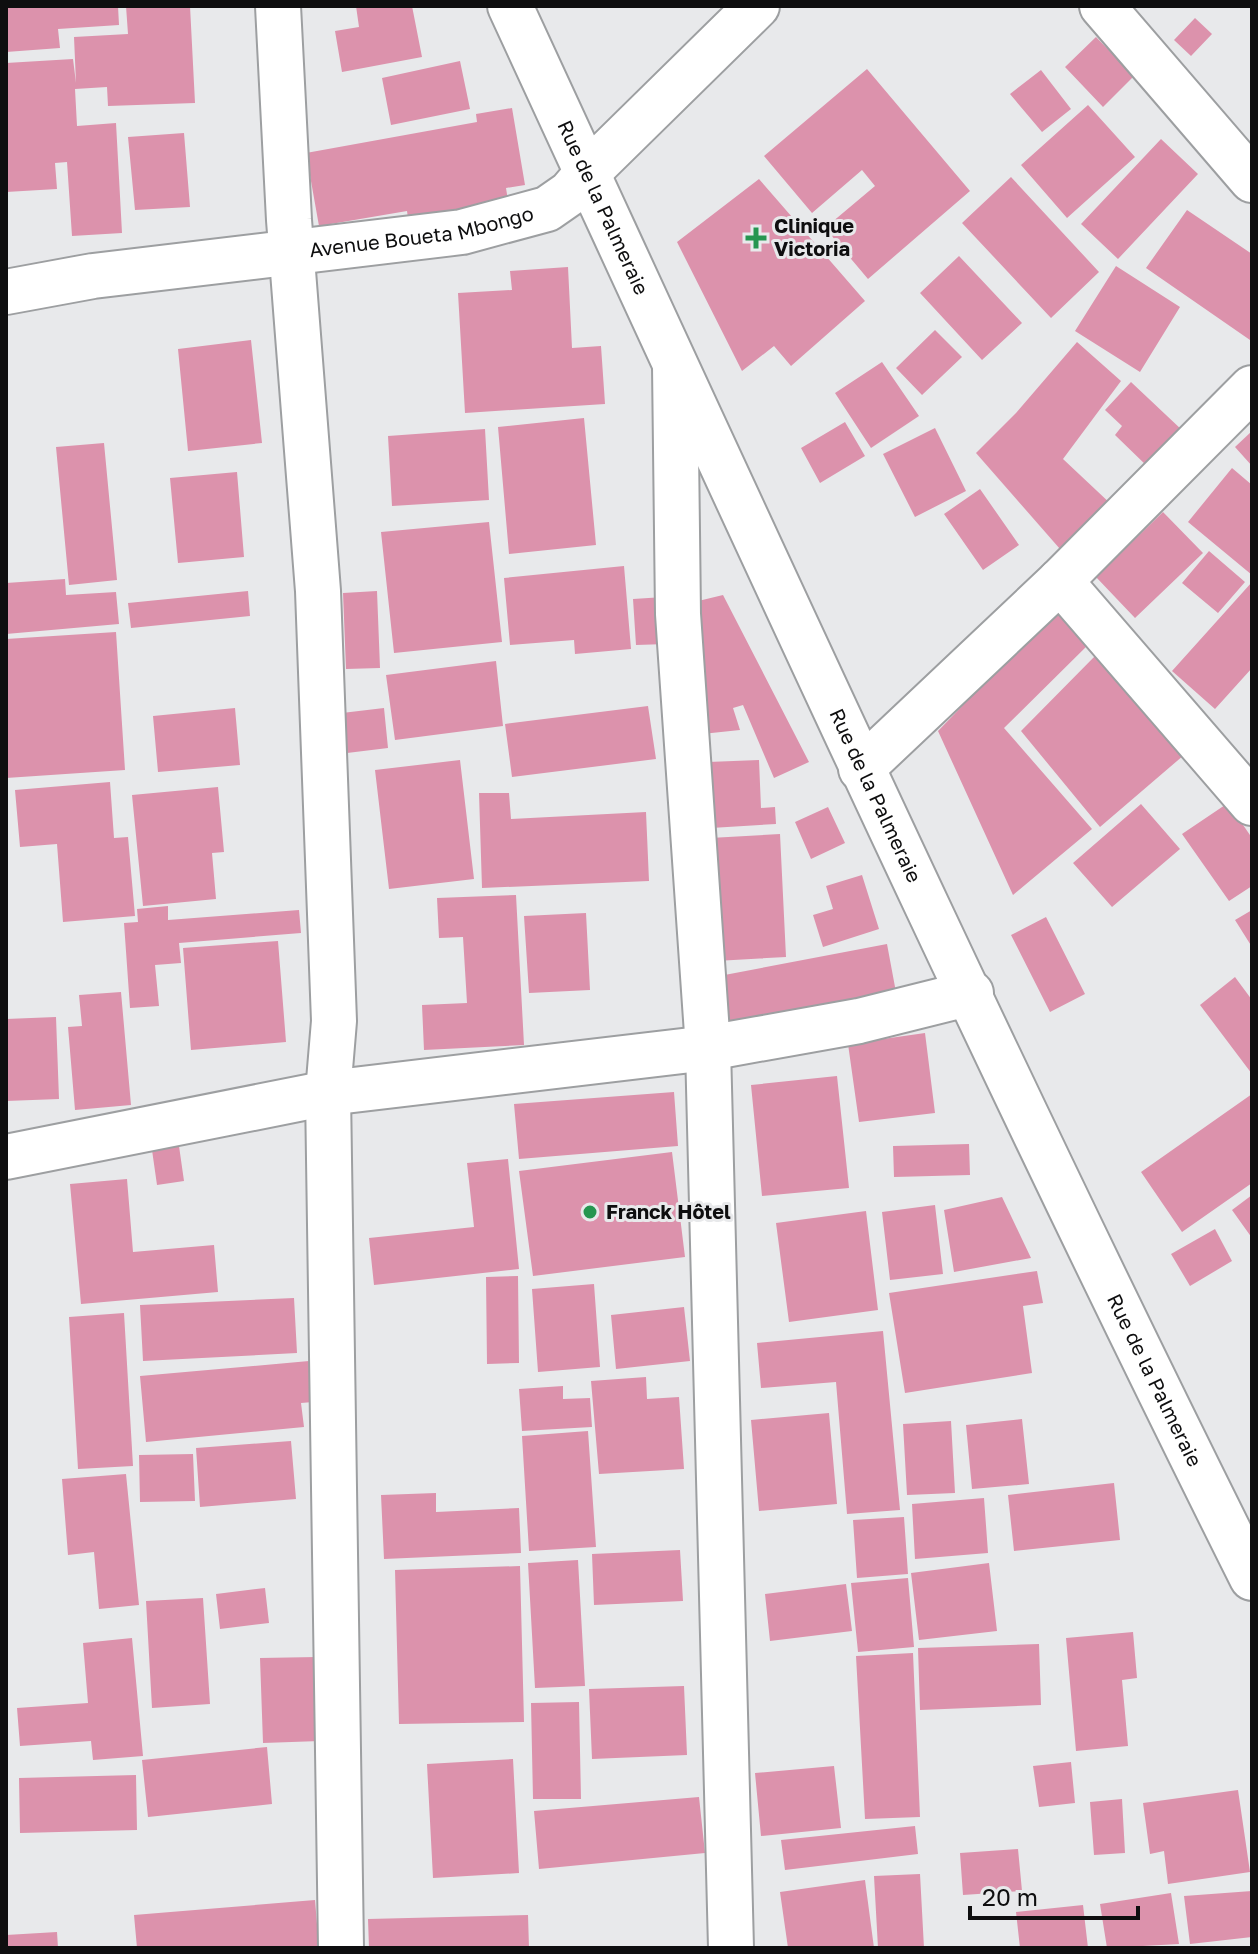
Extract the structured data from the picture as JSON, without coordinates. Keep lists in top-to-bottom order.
{
  "streets": {
    "street": ["Rue de la Palmeraie", "Avenue Boueta Mbongo"]
  },
  "crossings": [
    ["Rue de la Palmeraie", "Avenue Boueta Mbongo"]
  ],
  "places": {
    "health": ["Clinique Victoria"],
    "other": ["Franck Hôtel"]
  },
  "scale_bar": "20 m"
}
